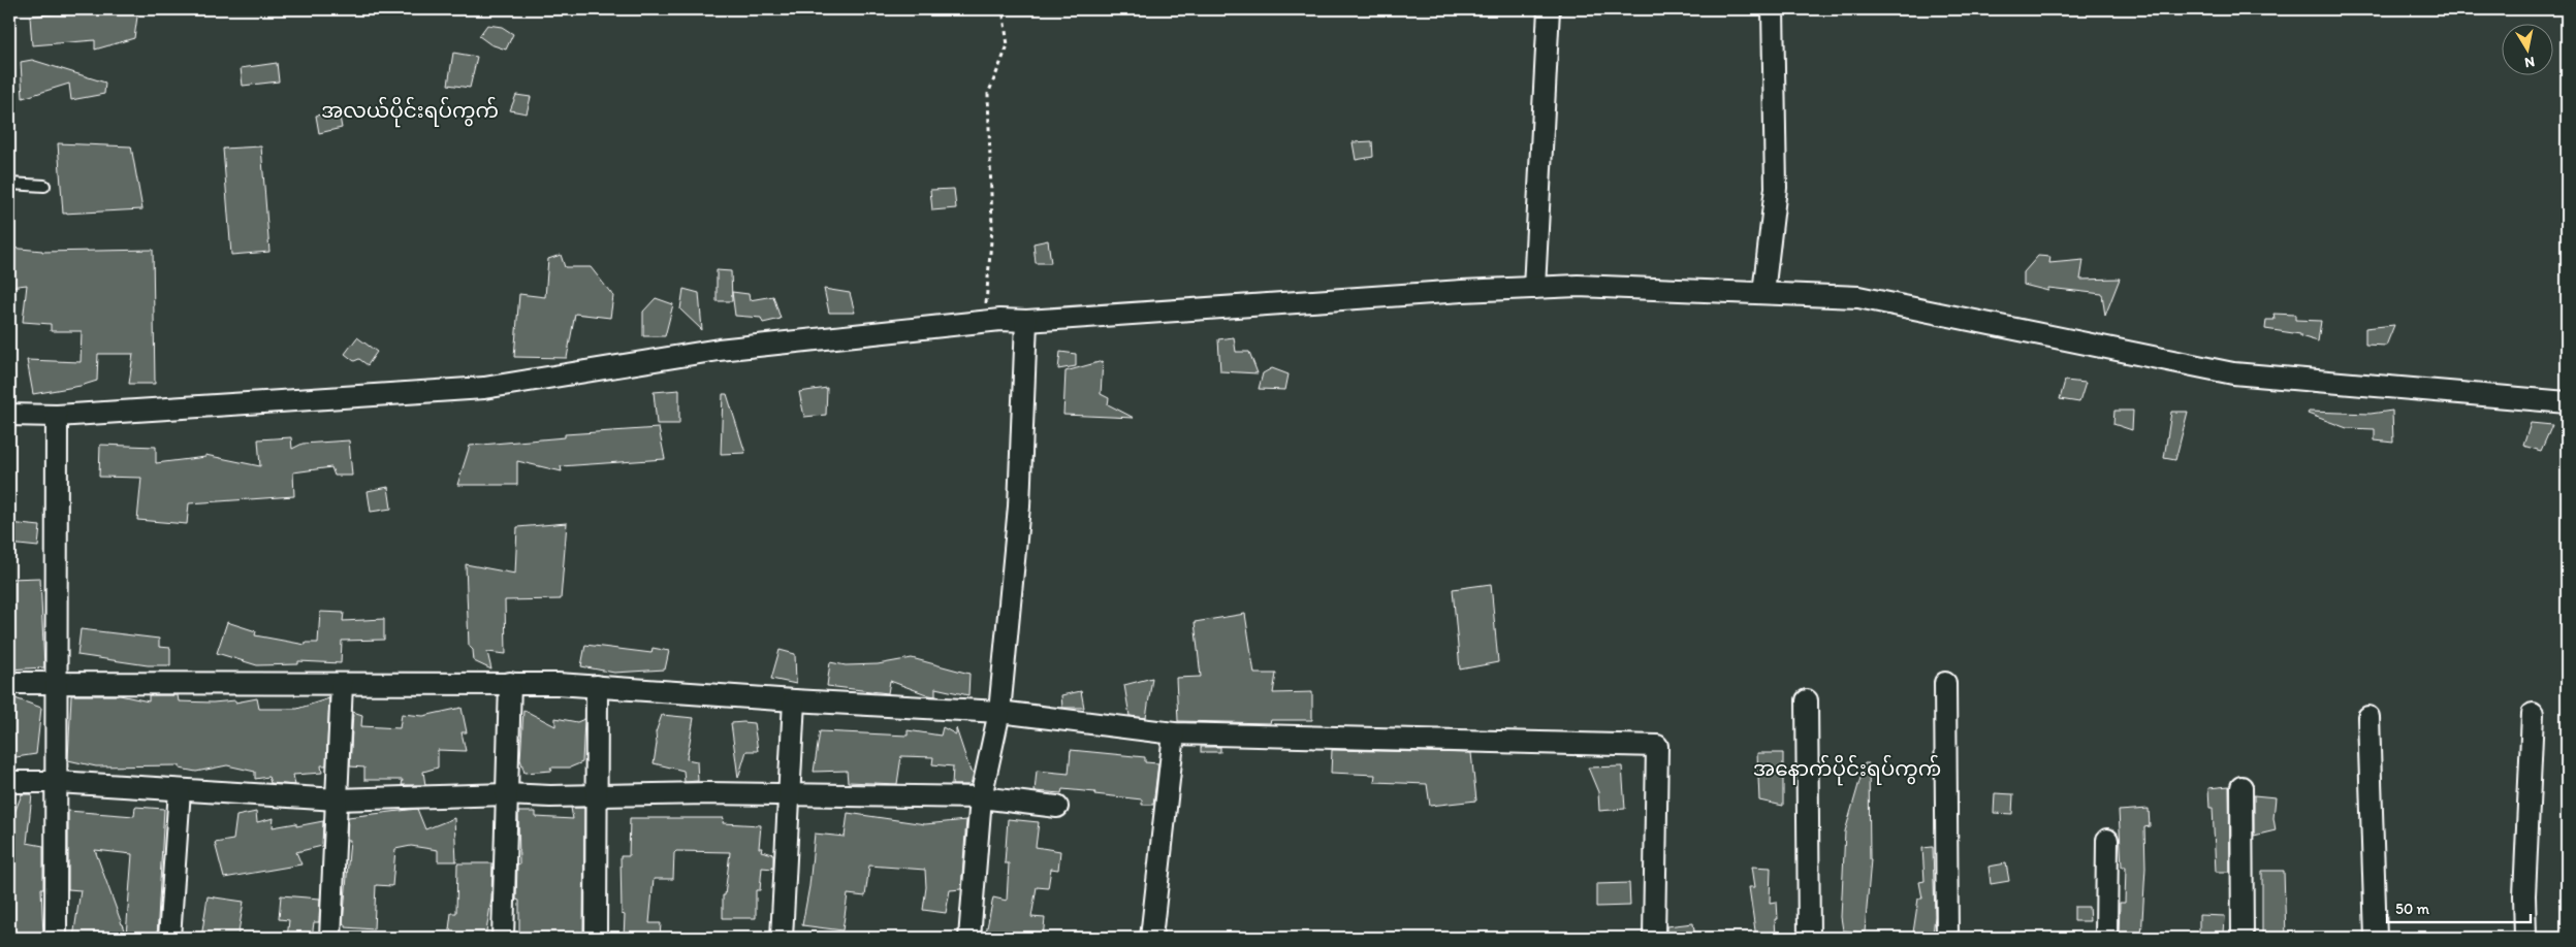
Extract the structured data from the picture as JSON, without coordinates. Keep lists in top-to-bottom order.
{
  "districts": ["အလယ်ပိုင်းရပ်ကွက်", "အနောက်ပိုင်းရပ်ကွက်"],
  "scale_bar": "50 m",
  "north": "bottom"
}
